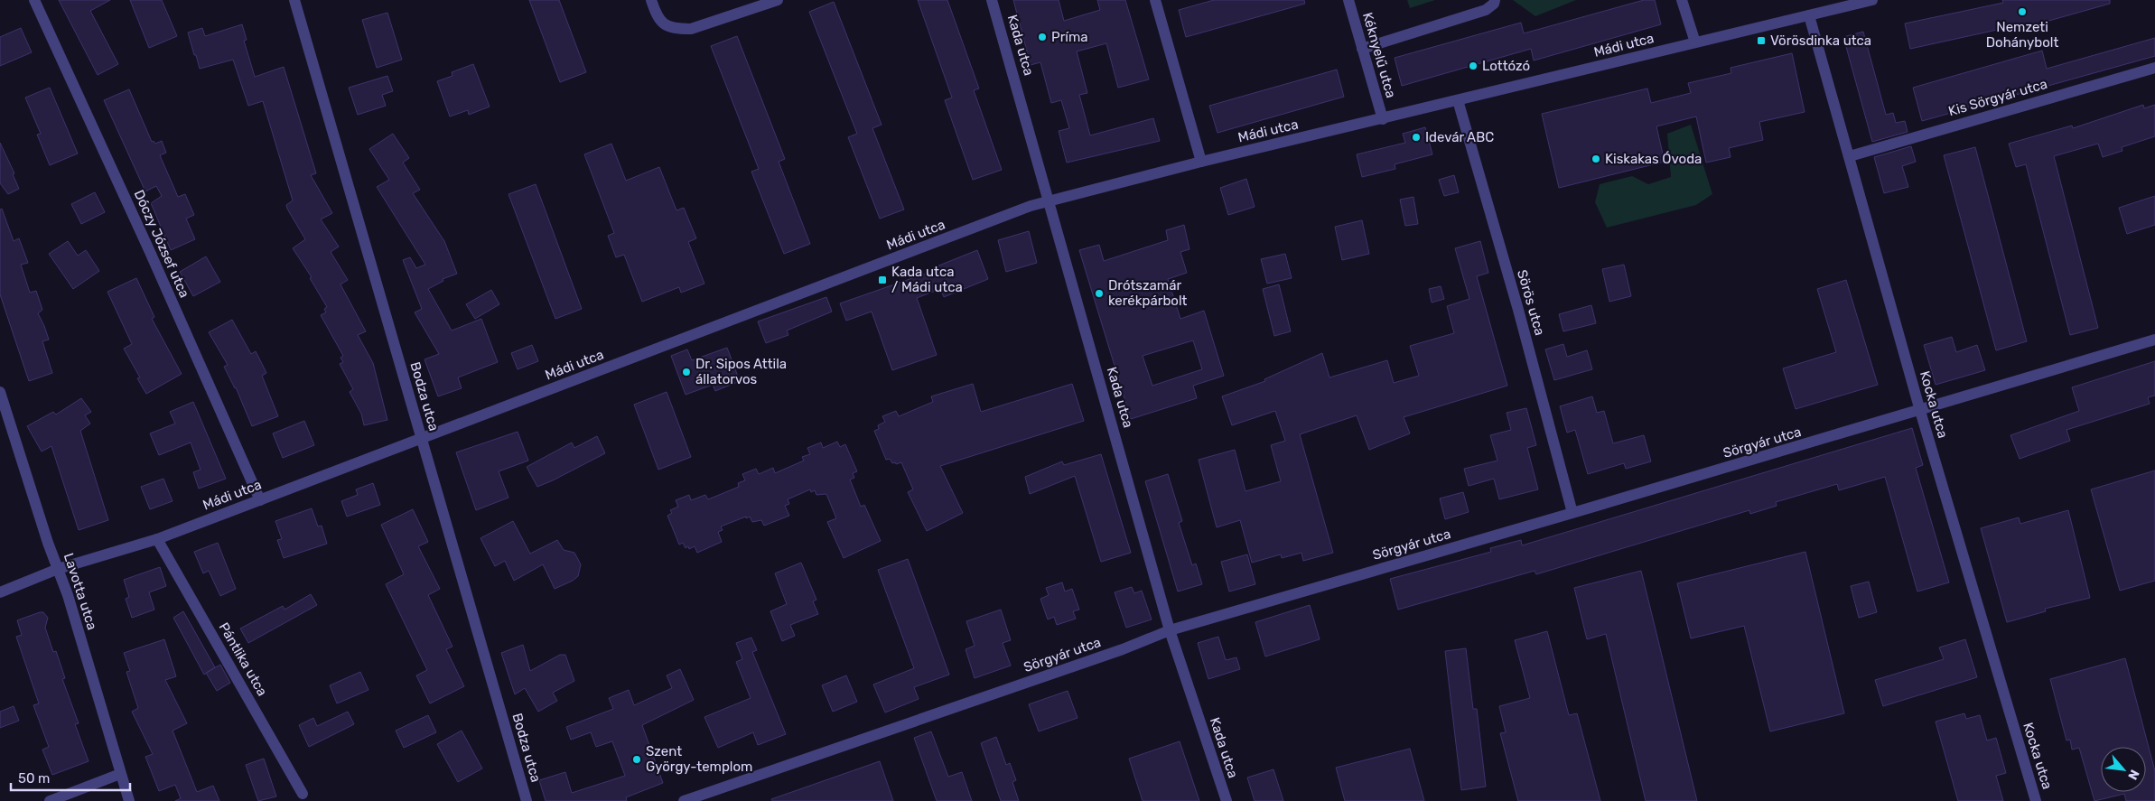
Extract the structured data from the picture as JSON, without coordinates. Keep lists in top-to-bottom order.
{
  "streets": {
    "street": [
      "Kada utca",
      "Mádi utca",
      "Kéknyelű utca",
      "Kis Sörgyár utca",
      "Dóczy József utca",
      "Sörös utca",
      "Bodza utca",
      "Kocka utca",
      "Sörgyár utca",
      "Lavotta utca",
      "Pántlika utca"
    ]
  },
  "crossings": [
    ["Kada utca", "Mádi utca"],
    ["Kada utca", "Sörgyár utca"],
    ["Mádi utca", "Kéknyelű utca"],
    ["Mádi utca", "Dóczy József utca"],
    ["Mádi utca", "Sörös utca"],
    ["Mádi utca", "Bodza utca"],
    ["Mádi utca", "Kocka utca"],
    ["Mádi utca", "Lavotta utca"],
    ["Mádi utca", "Pántlika utca"],
    ["Kis Sörgyár utca", "Kocka utca"],
    ["Sörös utca", "Sörgyár utca"],
    ["Kocka utca", "Sörgyár utca"]
  ],
  "places": {
    "other": [
      "Nemzeti Dohánybolt",
      "Príma",
      "Lottózó",
      "Idevár ABC",
      "Kiskakas Óvoda",
      "Drótszamár kerékpárbolt",
      "Dr. Sipos Attila állatorvos",
      "Szent György-templom"
    ],
    "transit": ["Vörösdinka utca", "Kada utca / Mádi utca"]
  },
  "scale_bar": "50 m",
  "north": "bottom right"
}
